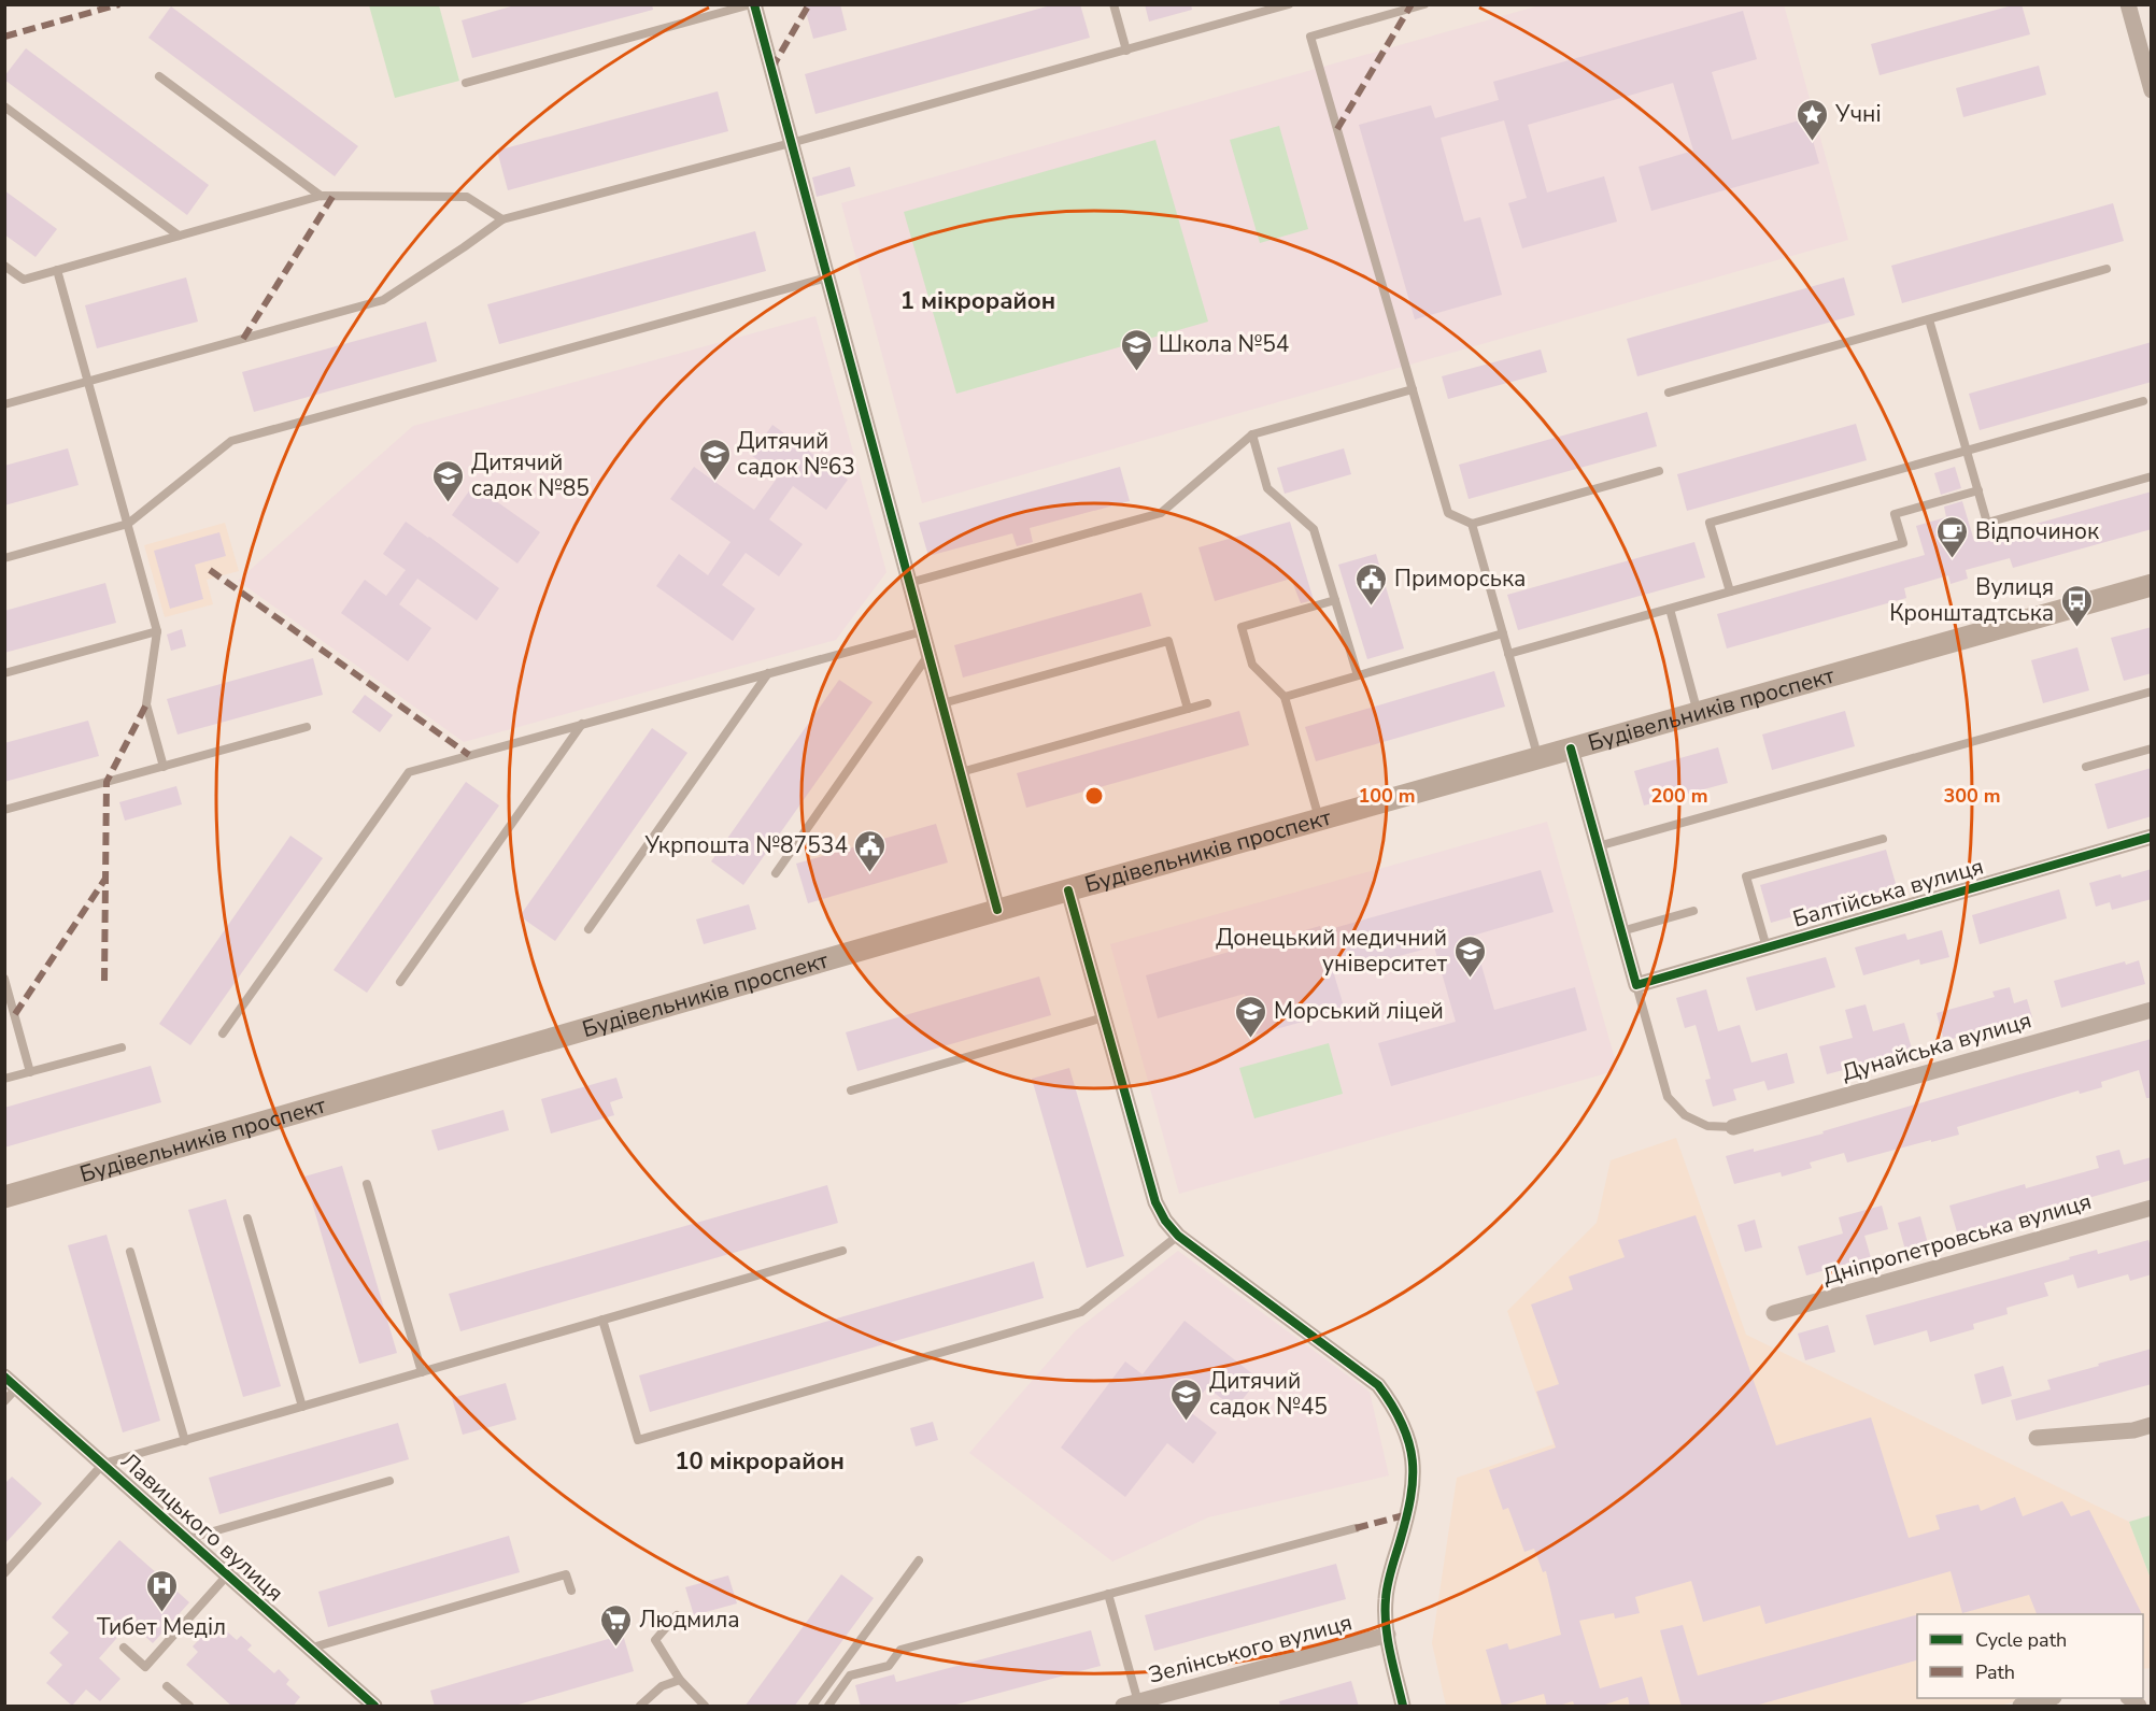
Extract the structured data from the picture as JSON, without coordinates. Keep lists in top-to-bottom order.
{
  "streets": {
    "main road": ["Будівельників проспект"],
    "street": [
      "Балтійська вулиця",
      "Дунайська вулиця",
      "Дніпропетровська вулиця",
      "Лавицького вулиця",
      "Зелінського вулиця"
    ]
  },
  "districts": ["1 мікрорайон", "10 мікрорайон"],
  "places": {
    "place": ["Учні"],
    "school or university": [
      "Школа №54",
      "Дитячий садок №63",
      "Дитячий садок №85",
      "Донецький медичний університет",
      "Морський ліцей",
      "Дитячий садок №45"
    ],
    "cafe": ["Відпочинок"],
    "public building": ["Приморська", "Укрпошта №87534"],
    "bus stop": ["Вулиця Кронштадтська"],
    "hospital": ["Тибет Меділ"],
    "supermarket": ["Людмила"]
  },
  "legend": ["Cycle path", "Path"],
  "rings": ["100 m", "200 m", "300 m"]
}
